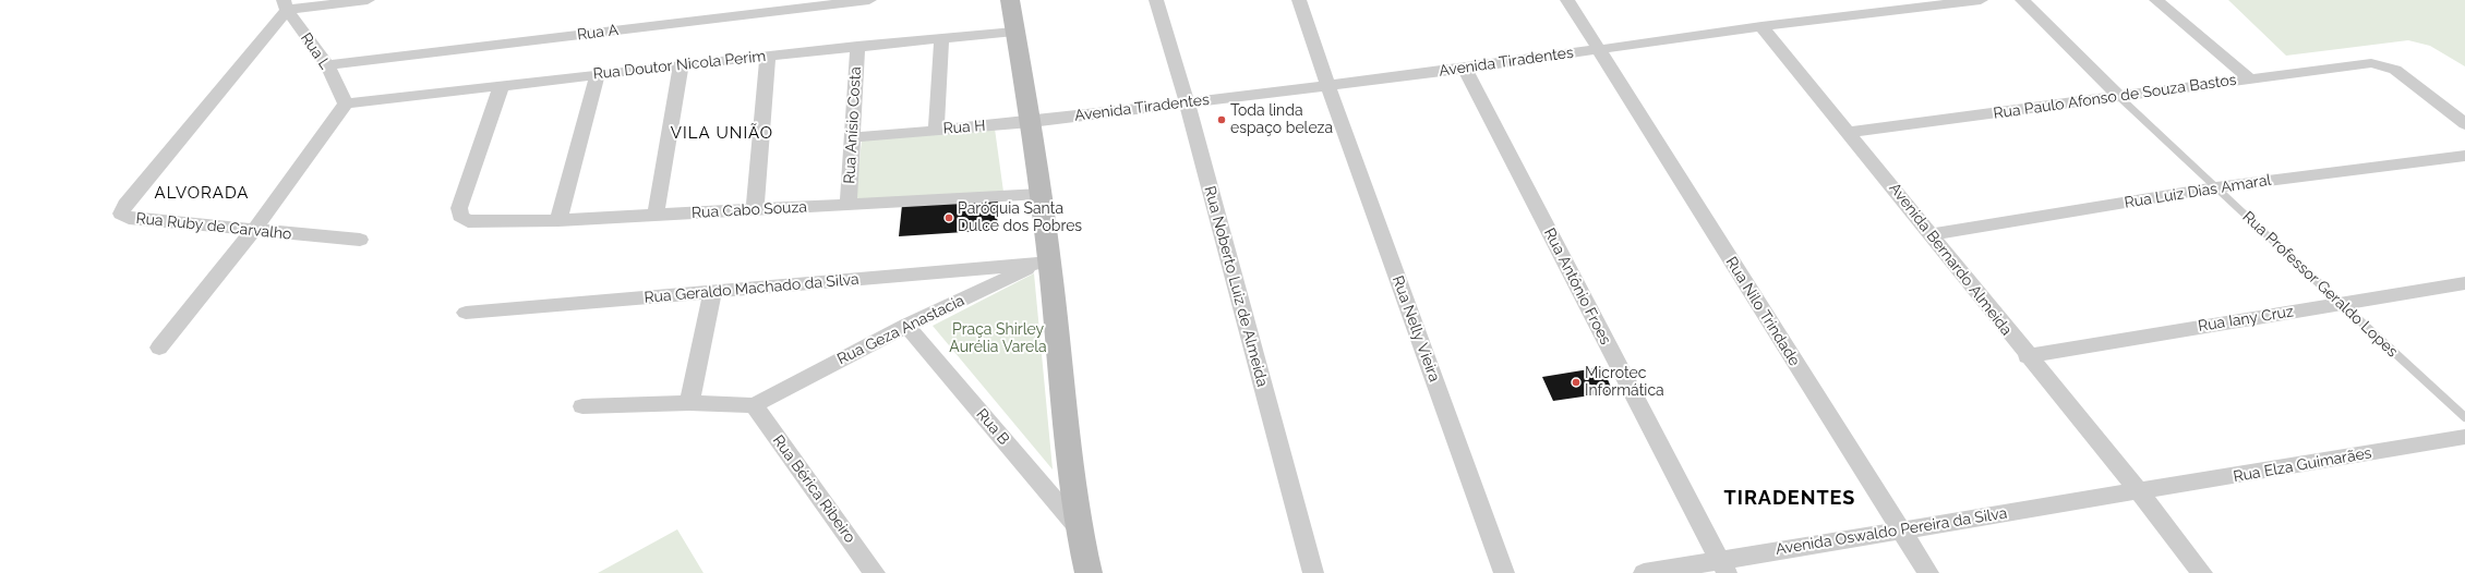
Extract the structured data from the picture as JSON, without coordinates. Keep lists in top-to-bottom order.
{
  "streets": {
    "street": [
      "Rua A",
      "Rua L",
      "Avenida Tiradentes",
      "Rua Doutor Nicola Perim",
      "Rua Paulo Afonso de Souza Bastos",
      "Rua Anísio Costa",
      "Rua H",
      "Rua Luiz Dias Amaral",
      "Rua Cabo Souza",
      "Rua Ruby de Carvalho",
      "Avenida Bernardo Almeida",
      "Rua Noberto Luiz de Almeida",
      "Rua Antônio Froes",
      "Rua Geraldo Machado da Silva",
      "Rua Nilo Trindade",
      "Rua Iany Cruz",
      "Rua Nelly Vieira",
      "Rua Geza Anastacia",
      "Rua B",
      "Rua Elza Guimarães",
      "Rua Bérica Ribeiro",
      "Avenida Oswaldo Pereira da Silva"
    ],
    "lane": ["Rua Professor Geraldo Lopes"]
  },
  "crossings": [
    ["Rua A", "Rua L"],
    ["Rua L", "Rua Doutor Nicola Perim"],
    ["Rua L", "Rua Ruby de Carvalho"],
    ["Avenida Tiradentes", "Rua H"],
    ["Avenida Tiradentes", "Avenida Bernardo Almeida"],
    ["Avenida Tiradentes", "Rua Noberto Luiz de Almeida"],
    ["Avenida Tiradentes", "Rua Antônio Froes"],
    ["Avenida Tiradentes", "Rua Nilo Trindade"],
    ["Avenida Tiradentes", "Rua Nelly Vieira"],
    ["Rua Doutor Nicola Perim", "Rua Anísio Costa"],
    ["Rua Doutor Nicola Perim", "Rua H"],
    ["Rua Doutor Nicola Perim", "Rua Cabo Souza"],
    ["Rua Paulo Afonso de Souza Bastos", "Avenida Bernardo Almeida"],
    ["Rua Paulo Afonso de Souza Bastos", "Rua Professor Geraldo Lopes"],
    ["Rua Anísio Costa", "Rua Cabo Souza"],
    ["Rua Luiz Dias Amaral", "Avenida Bernardo Almeida"],
    ["Rua Luiz Dias Amaral", "Rua Professor Geraldo Lopes"],
    ["Avenida Bernardo Almeida", "Rua Iany Cruz"],
    ["Avenida Bernardo Almeida", "Rua Elza Guimarães"],
    ["Avenida Bernardo Almeida", "Avenida Oswaldo Pereira da Silva"],
    ["Rua Professor Geraldo Lopes", "Rua Iany Cruz"],
    ["Rua Antônio Froes", "Avenida Oswaldo Pereira da Silva"],
    ["Rua Geraldo Machado da Silva", "Rua Geza Anastacia"],
    ["Rua Nilo Trindade", "Avenida Oswaldo Pereira da Silva"],
    ["Rua Geza Anastacia", "Rua B"],
    ["Rua Geza Anastacia", "Rua Bérica Ribeiro"],
    ["Rua Elza Guimarães", "Avenida Oswaldo Pereira da Silva"]
  ],
  "districts": ["VILA UNIÃO", "ALVORADA", "TIRADENTES"],
  "parks": ["Praça Shirley Aurélia Varela"],
  "places": ["Toda linda espaço beleza", "Paróquia Santa Dulce dos Pobres", "Microtec Informática"]
}
